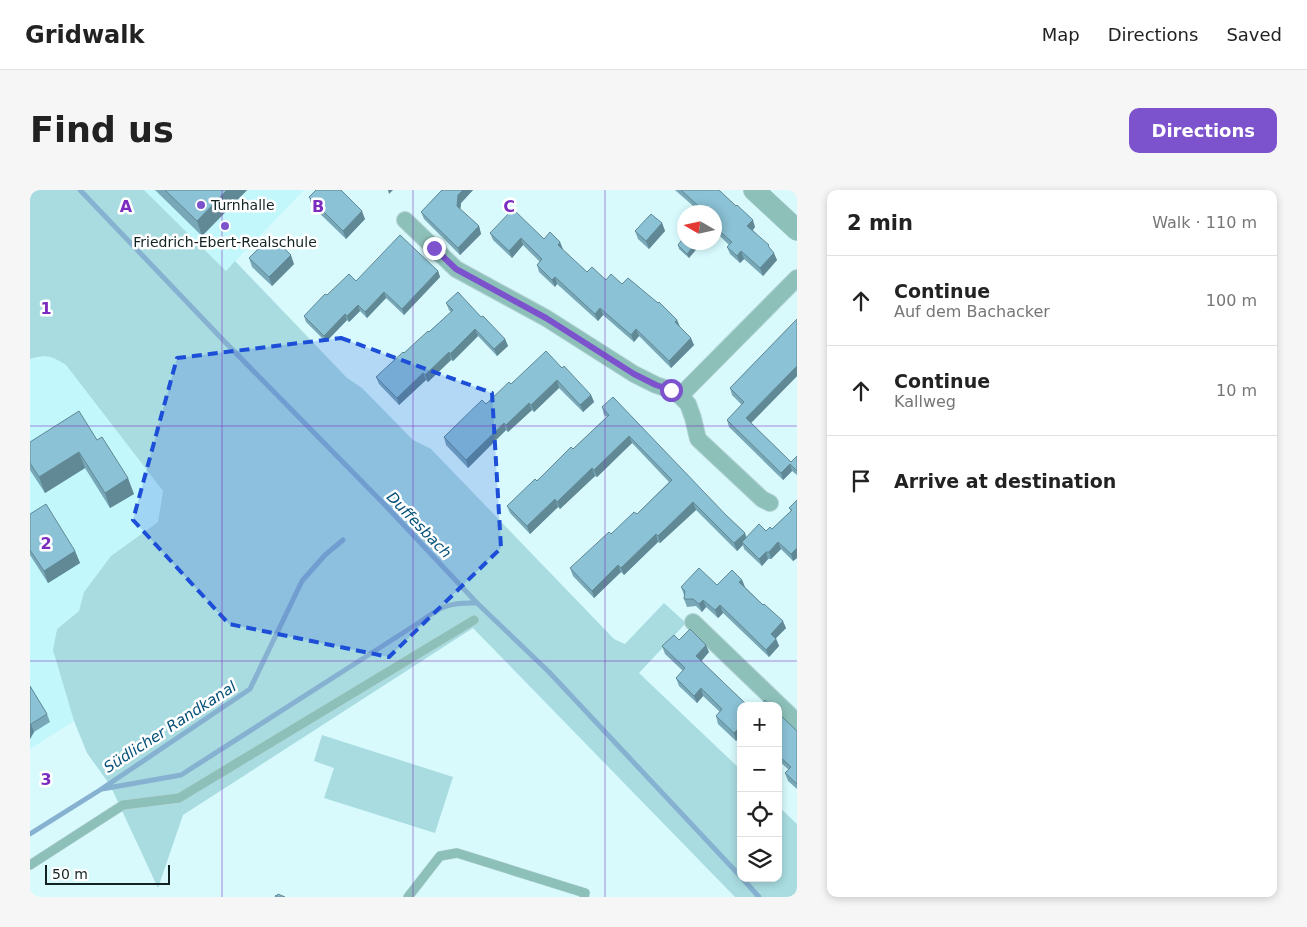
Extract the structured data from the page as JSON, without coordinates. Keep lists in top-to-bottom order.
{
  "water": ["Duffesbach", "Südlicher Randkanal"],
  "places": ["Turnhalle", "Friedrich-Ebert-Realschule"],
  "scale_bar": "50 m",
  "north": "left",
  "page": {
    "header": "Gridwalk",
    "nav": ["Map", "Directions", "Saved"],
    "buttons": "Directions",
    "title": "Find us",
    "heading": ["2 min", "Walk · 110 m"],
    "list": [
      ["Continue", "Auf dem Bachacker", "100 m"],
      ["Continue", "Kallweg", "10 m"],
      "Arrive at destination"
    ],
    "map_buttons": ["+", "−"],
    "scale": "50 m"
  },
  "grid": {
    "columns": ["A", "B", "C"],
    "rows": ["1", "2", "3"]
  }
}
